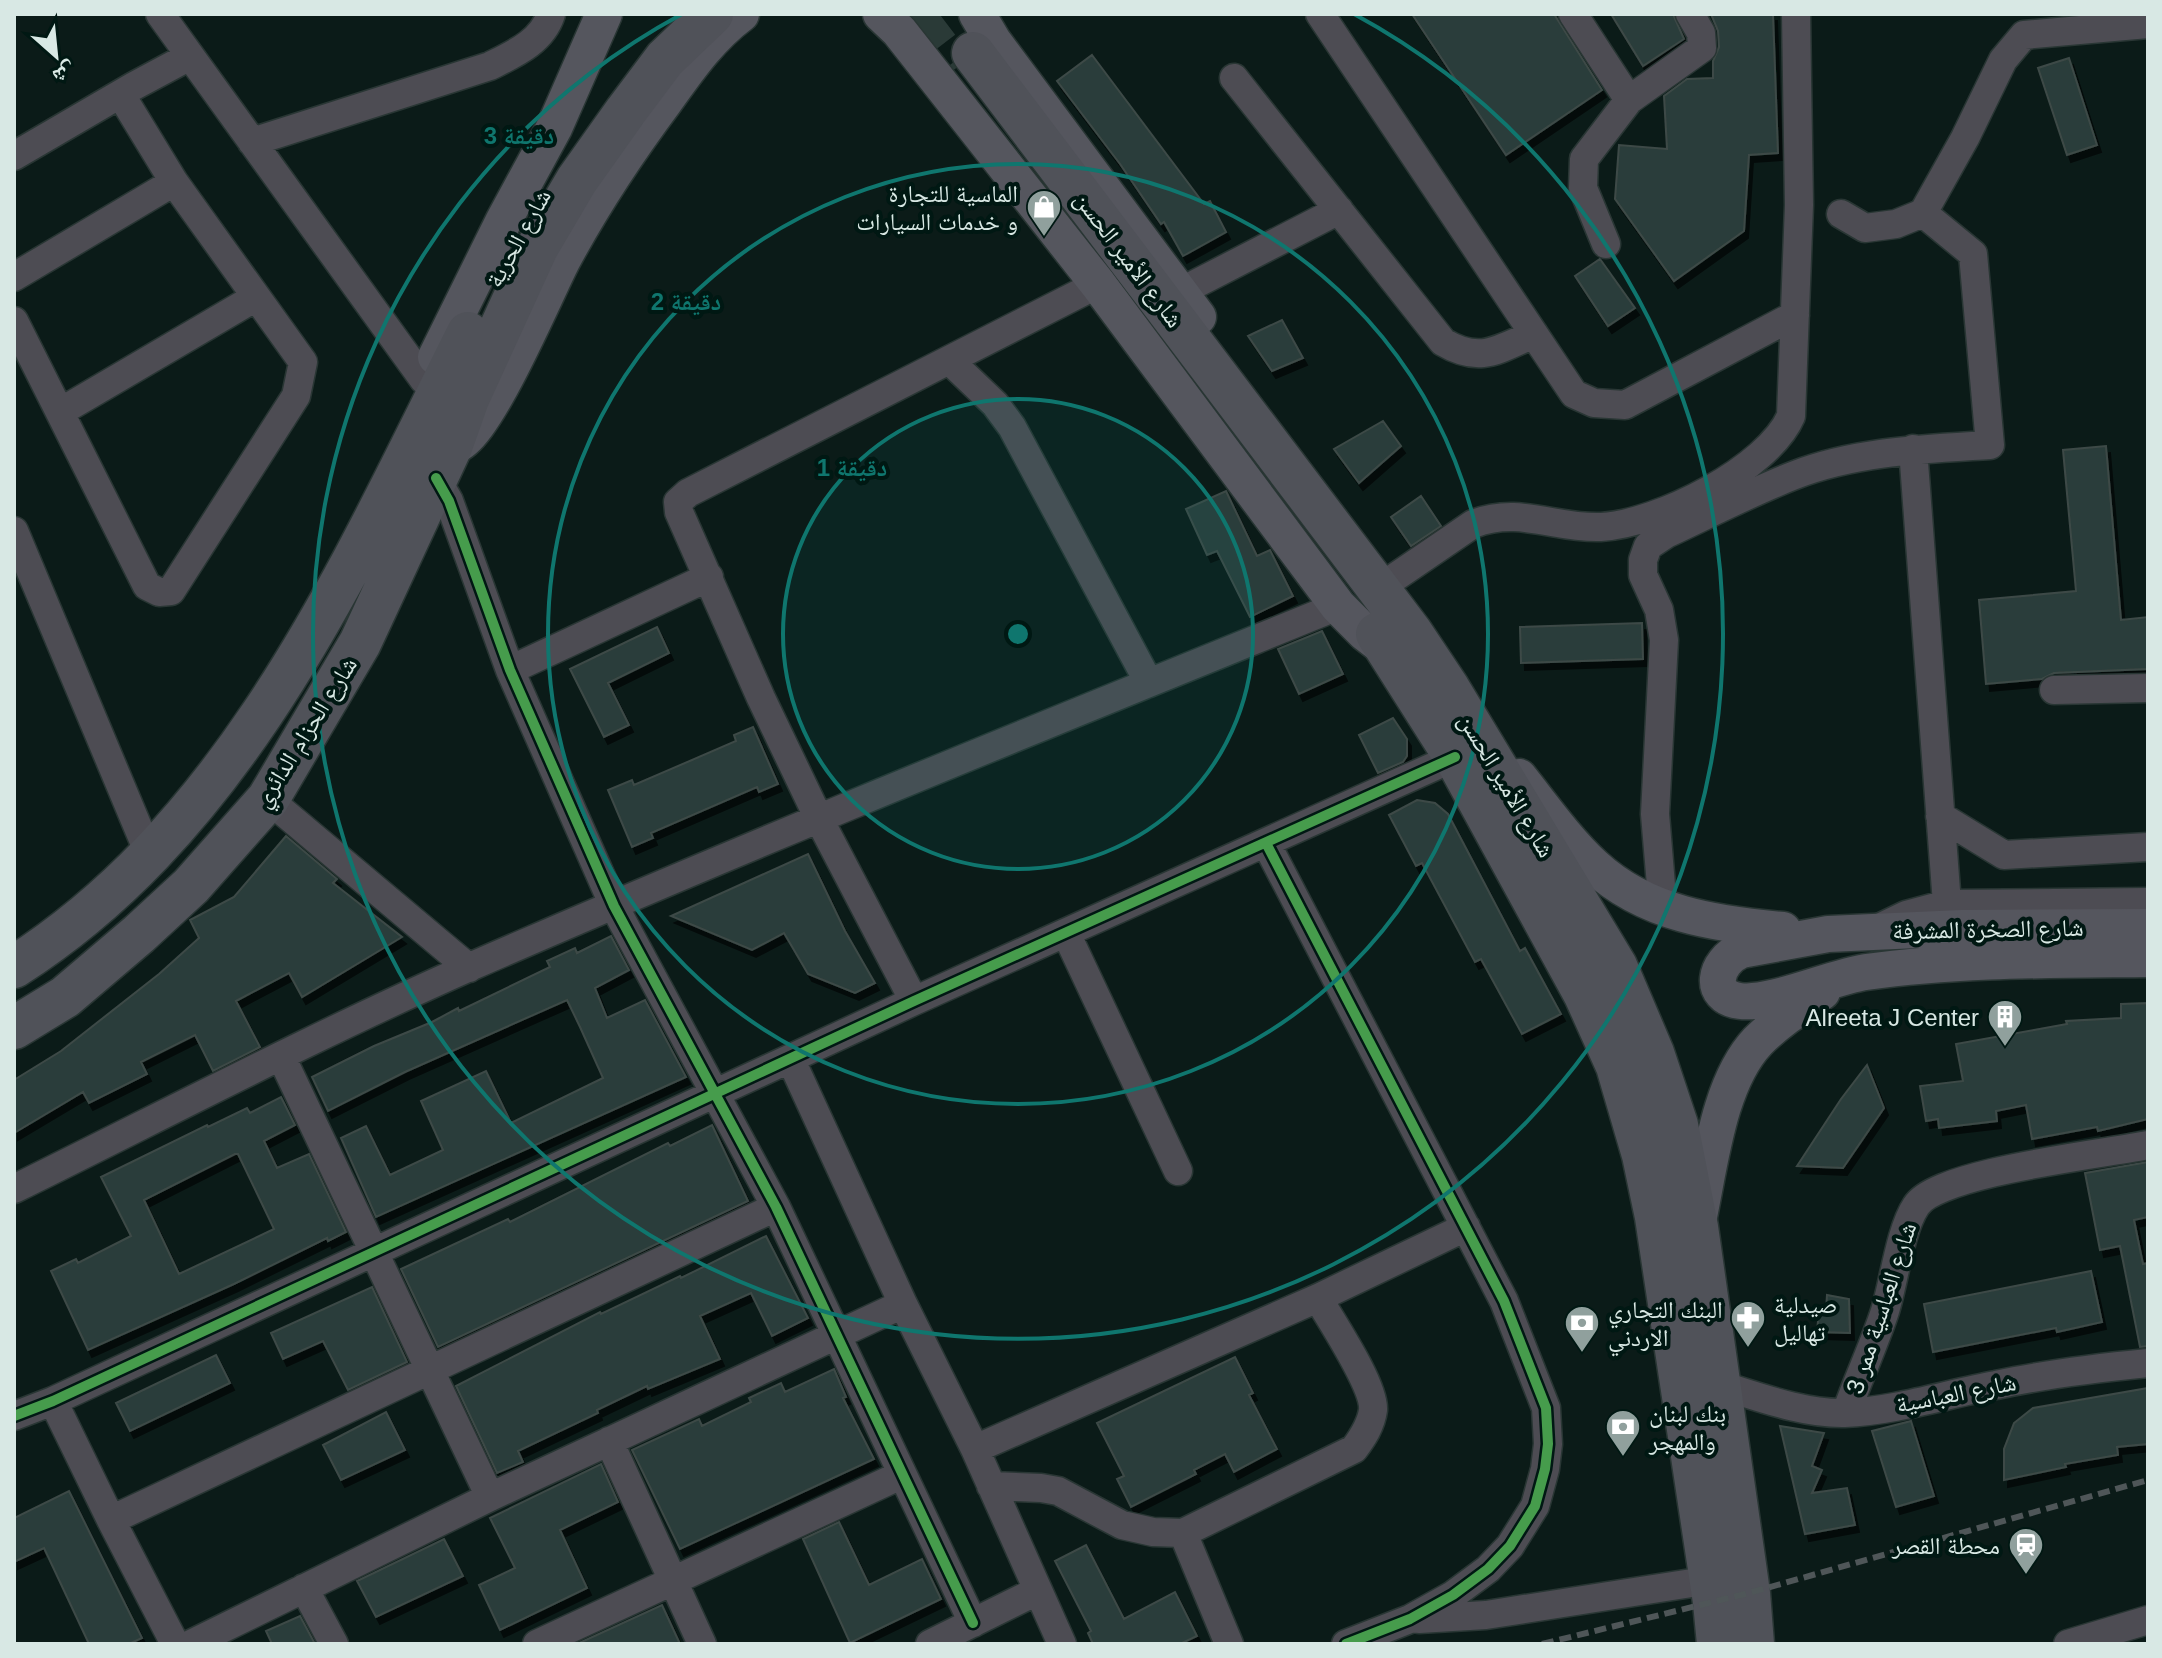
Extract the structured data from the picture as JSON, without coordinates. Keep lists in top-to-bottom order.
{
  "streets": {
    "highway": ["شارع الحرية", "شارع الأمير الحسن", "شارع الحزام الدائري"],
    "main road": ["شارع الصخرة المشرفة"],
    "street": ["شارع العباسية ممر 3", "شارع العباسية"]
  },
  "crossings": [
    ["شارع الحرية", "شارع الحزام الدائري"],
    ["شارع الأمير الحسن", "شارع العباسية"],
    ["شارع العباسية ممر 3", "شارع العباسية"]
  ],
  "places": {
    "shop": ["الماسية للتجارة و خدمات السيارات"],
    "building": ["Alreeta J Center"],
    "pharmacy": ["صيدلية تهاليل"],
    "bank": ["البنك التجاري الاردني", "بنك لبنان والمهجر"],
    "station": ["محطة القصر"]
  },
  "north": "bottom right",
  "rings": ["3 دقيقة", "2 دقيقة", "1 دقيقة"]
}
